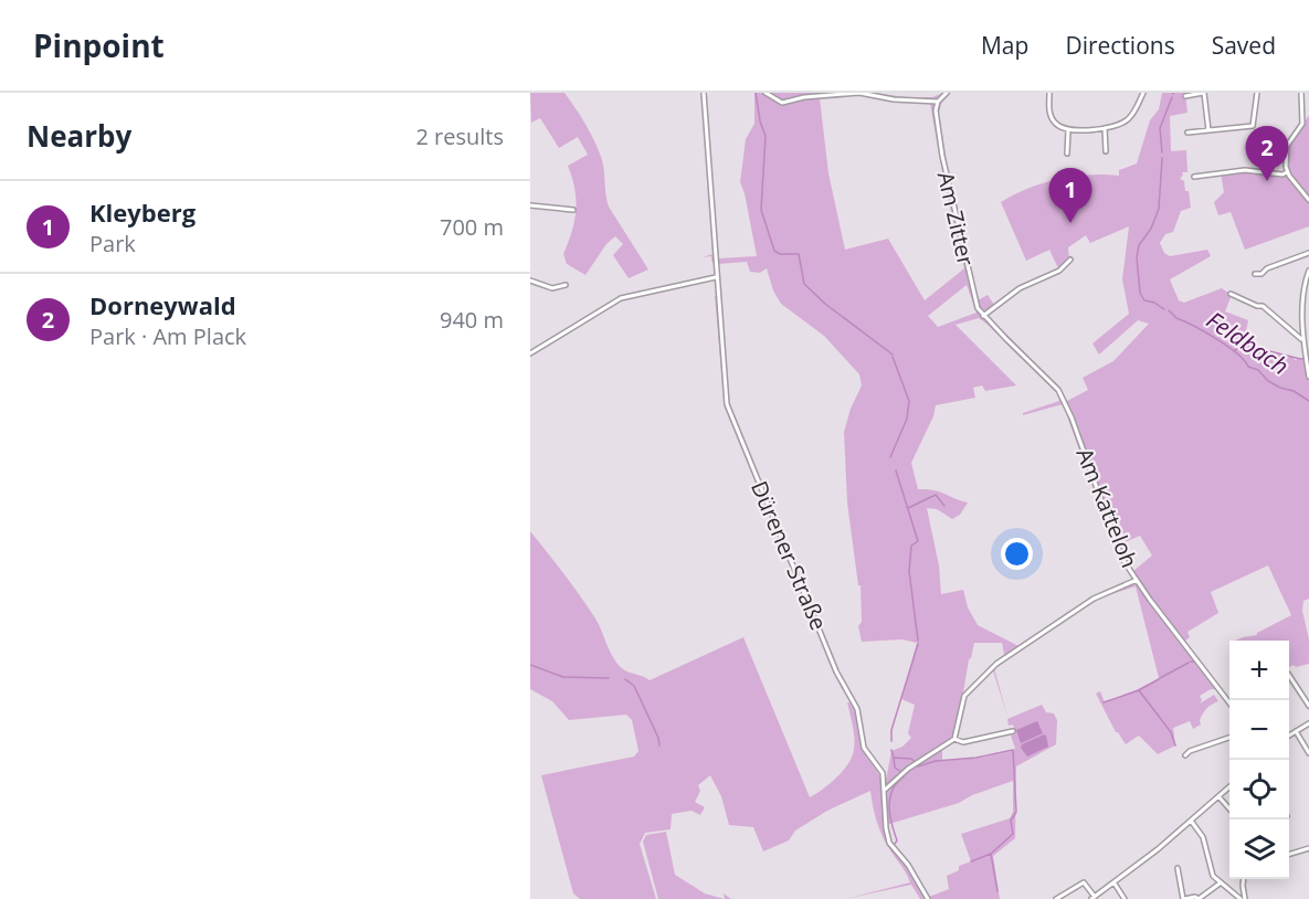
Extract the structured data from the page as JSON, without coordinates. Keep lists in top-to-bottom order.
{
  "streets": {
    "street": ["Am Zitter", "Am Katteloh", "Dürener Straße"]
  },
  "crossings": [
    ["Am Zitter", "Am Katteloh"]
  ],
  "water": ["Feldbach"],
  "page": {
    "header": "Pinpoint",
    "nav": ["Map", "Directions", "Saved"],
    "heading": ["Nearby", "2 results"],
    "pins": ["2", "1"],
    "list": [
      {
        "mark": "1",
        "name": "Kleyberg",
        "note": "Park",
        "value": "700 m"
      },
      {
        "mark": "2",
        "name": "Dorneywald",
        "note": "Park · Am Plack",
        "value": "940 m"
      }
    ],
    "map_buttons": ["+", "−"]
  }
}
